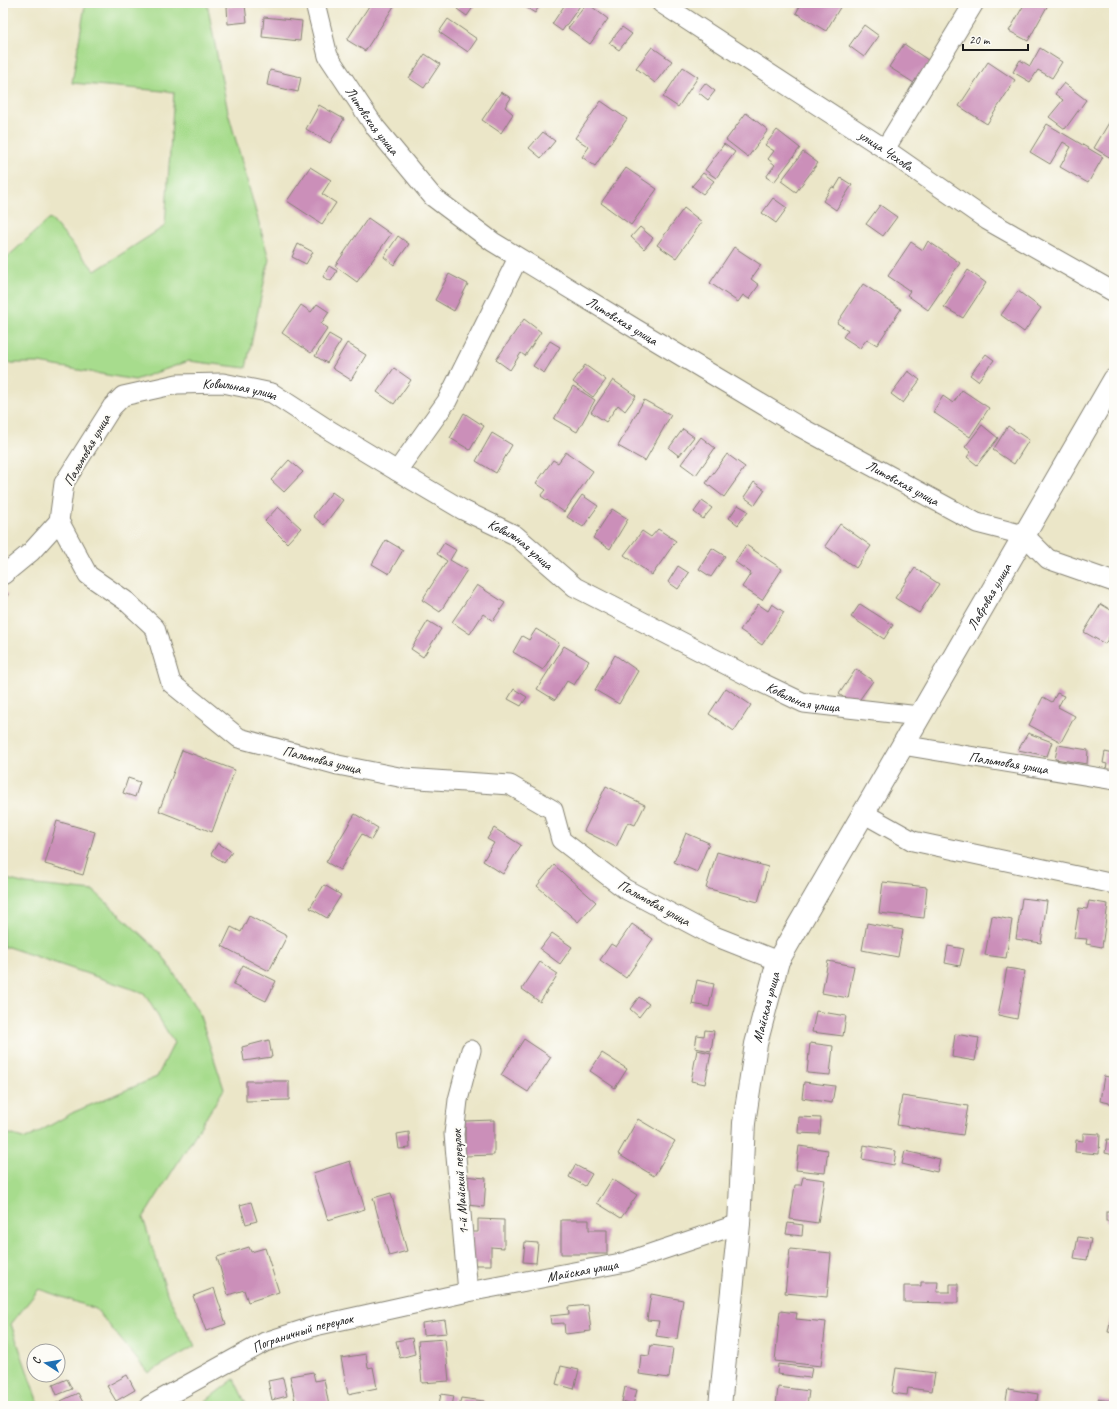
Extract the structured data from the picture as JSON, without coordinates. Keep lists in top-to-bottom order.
{
  "streets": {
    "street": [
      "Литовская улица",
      "улица Чехова",
      "Ковыльная улица",
      "Пальмовая улица",
      "Лавровая улица",
      "Майская улица",
      "1-й Майский переулок",
      "Пограничный переулок"
    ]
  },
  "crossings": [
    ["Литовская улица", "Лавровая улица"],
    ["Ковыльная улица", "Пальмовая улица"],
    ["Ковыльная улица", "Лавровая улица"],
    ["Пальмовая улица", "Лавровая улица"],
    ["Пальмовая улица", "Майская улица"],
    ["Лавровая улица", "Майская улица"],
    ["Майская улица", "1-й Майский переулок"],
    ["Майская улица", "Пограничный переулок"],
    ["1-й Майский переулок", "Пограничный переулок"]
  ],
  "scale_bar": "20 m",
  "north": "left"
}
